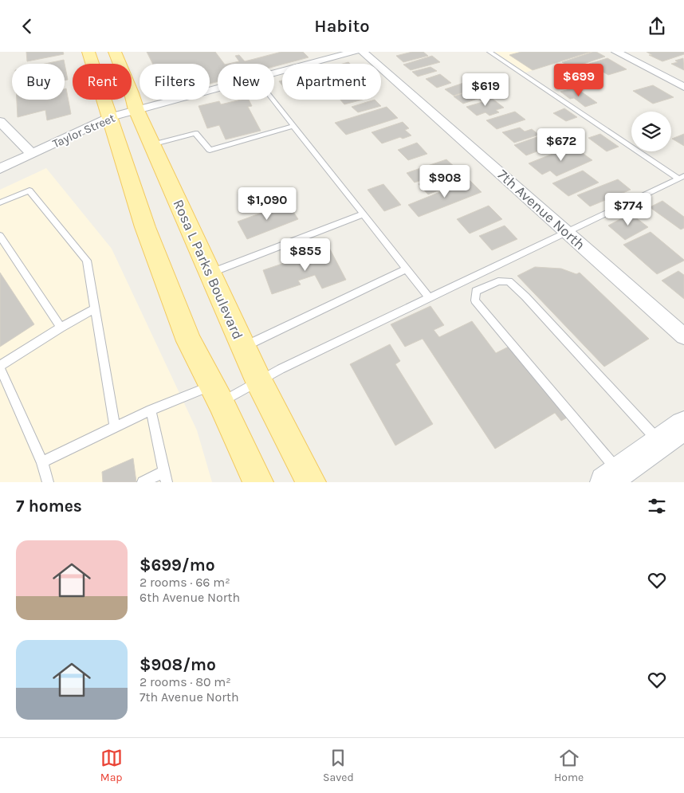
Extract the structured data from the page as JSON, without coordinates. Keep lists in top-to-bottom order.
{
  "streets": {
    "main road": ["Rosa L Parks Boulevard"],
    "street": ["Taylor Street", "7th Avenue North"]
  },
  "crossings": [
    ["Taylor Street", "Rosa L Parks Boulevard"]
  ],
  "page": {
    "header": "Habito",
    "price": [
      "$699",
      "$619",
      "$672",
      "$908",
      "$1,090",
      "$774",
      "$855"
    ],
    "chip": [
      "Buy",
      "Rent",
      "Filters",
      "New",
      "Apartment"
    ],
    "heading": "7 homes",
    "list": [
      {
        "name": "$699/mo",
        "note": "2 rooms · 66 m² · 6th Avenue North"
      },
      {
        "name": "$908/mo",
        "note": "2 rooms · 80 m² · 7th Avenue North"
      }
    ],
    "tabs": ["Map", "Saved", "Home"]
  }
}
